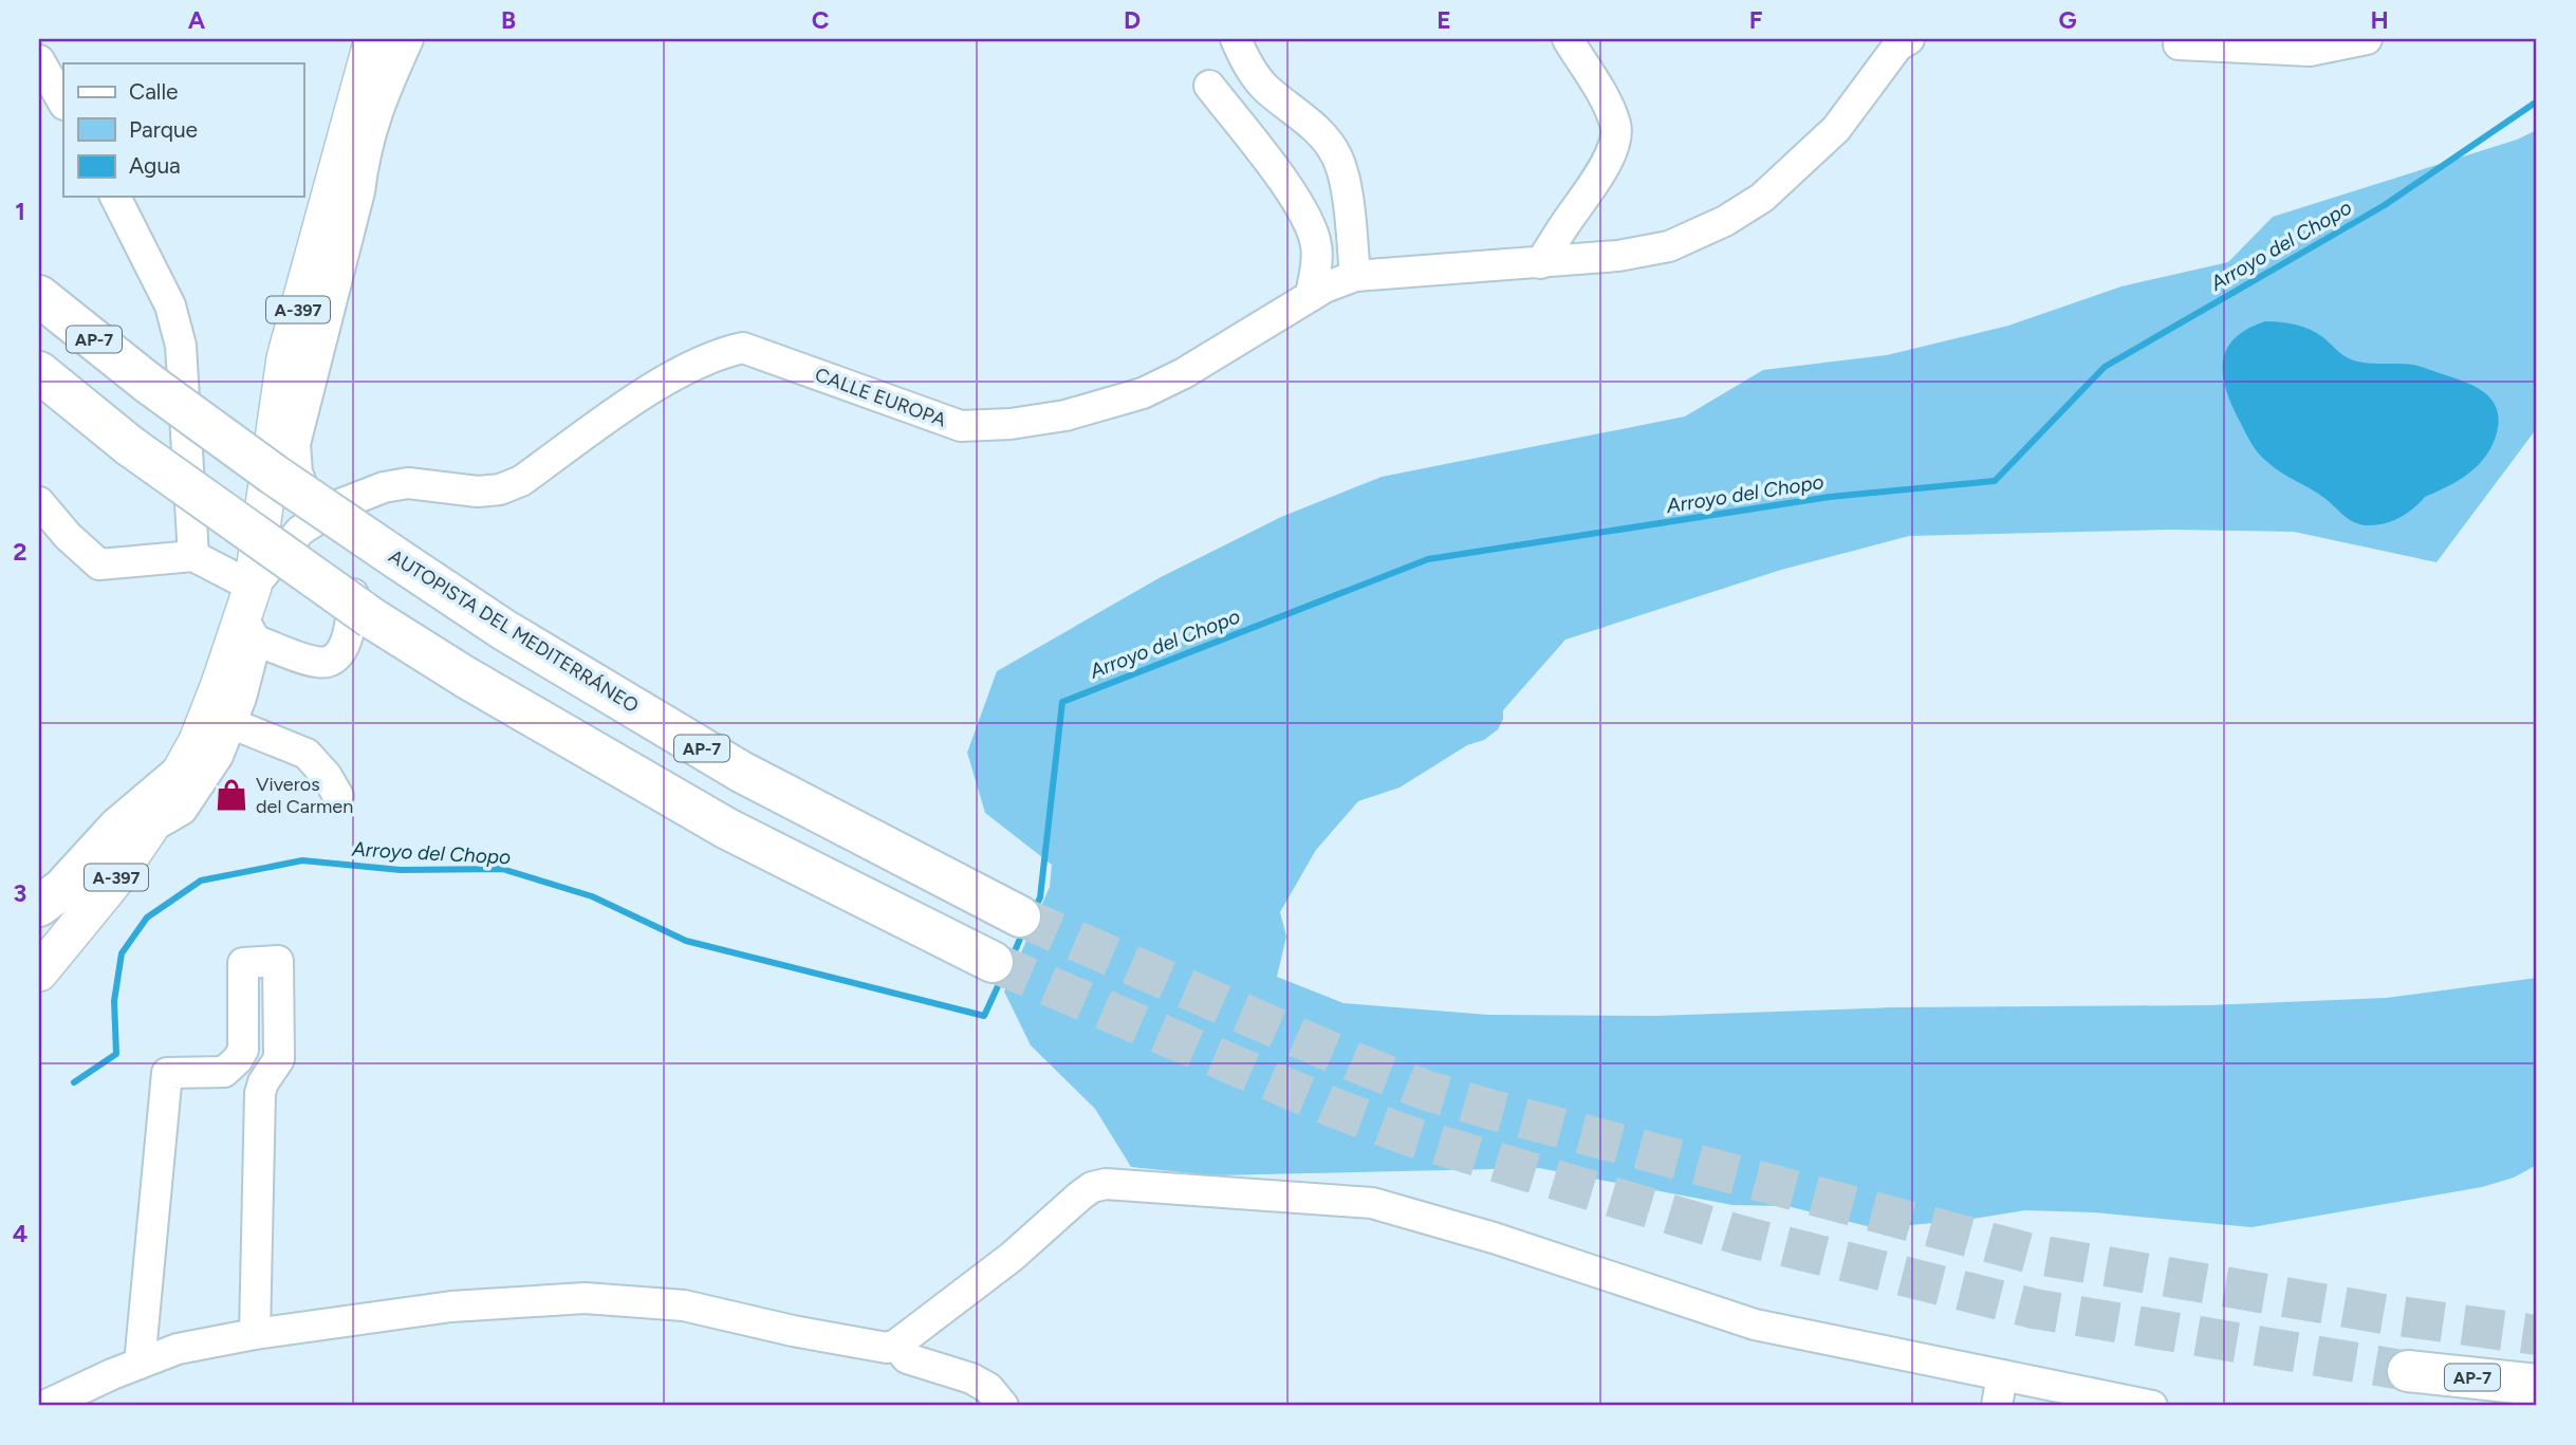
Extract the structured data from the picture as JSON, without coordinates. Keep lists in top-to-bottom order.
{
  "streets": {
    "highway": ["AP-7", "AUTOPISTA DEL MEDITERRÁNEO"],
    "main road": ["A-397"],
    "street": ["CALLE EUROPA"]
  },
  "water": ["Arroyo del Chopo"],
  "places": {
    "shop": ["Viveros del Carmen"]
  },
  "legend": ["Calle", "Parque", "Agua"],
  "grid": {
    "columns": [
      "A",
      "B",
      "C",
      "D",
      "E",
      "F",
      "G",
      "H"
    ],
    "rows": [
      "1",
      "2",
      "3",
      "4"
    ]
  }
}
